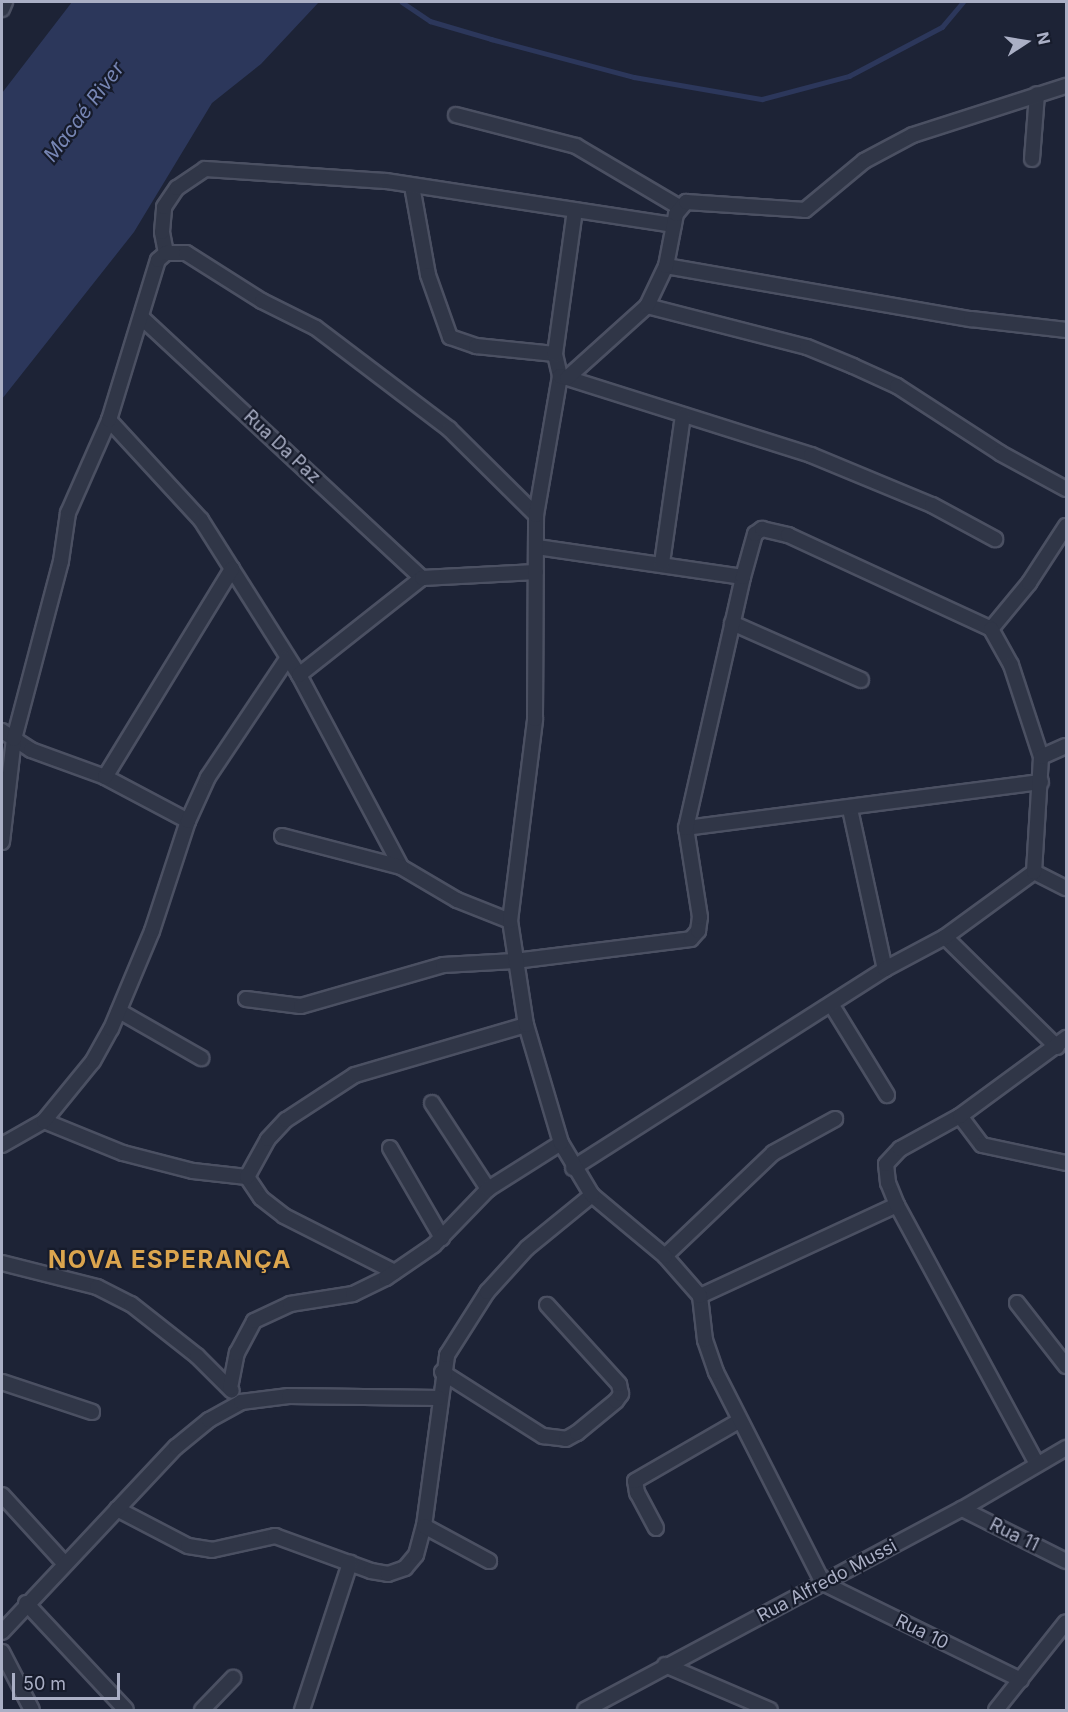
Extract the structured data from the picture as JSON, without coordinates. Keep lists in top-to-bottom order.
{
  "streets": {
    "street": [
      "Rua Da Paz",
      "Rua 11",
      "Rua Alfredo Mussi",
      "Rua 10"
    ]
  },
  "crossings": [
    ["Rua 11", "Rua Alfredo Mussi"],
    ["Rua Alfredo Mussi", "Rua 10"]
  ],
  "districts": ["NOVA ESPERANÇA"],
  "water": ["Macaé River"],
  "scale_bar": "50 m",
  "north": "right"
}
